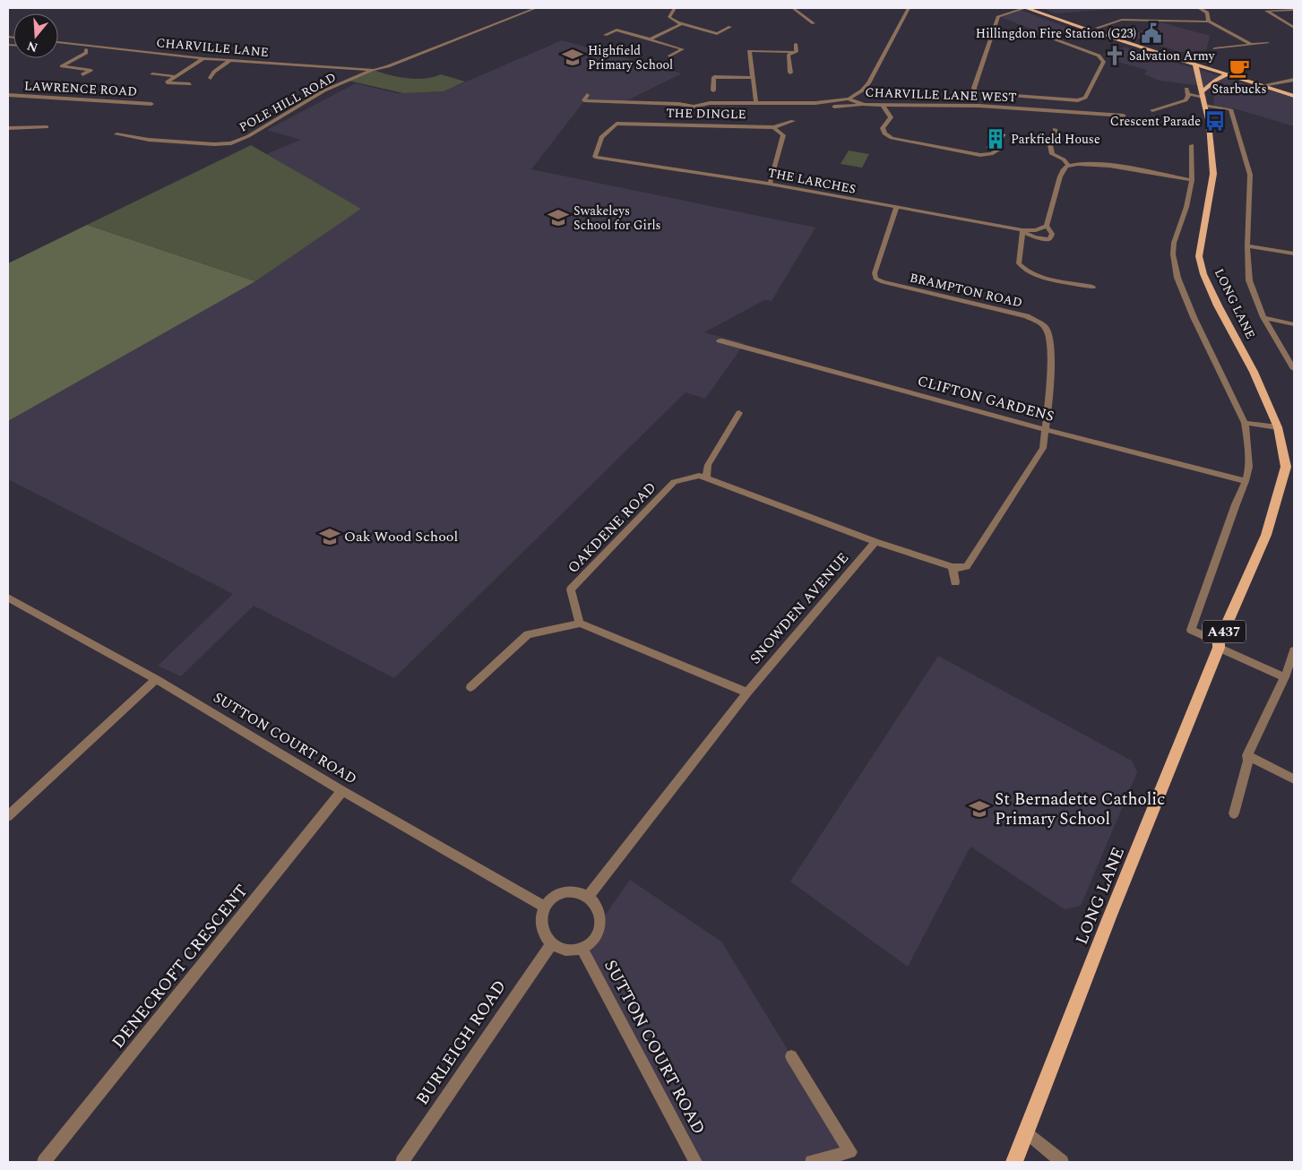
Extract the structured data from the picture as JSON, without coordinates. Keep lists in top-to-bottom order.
{
  "streets": {
    "main road": ["LONG LANE", "A437"],
    "street": [
      "CHARVILLE LANE",
      "LAWRENCE ROAD",
      "CHARVILLE LANE WEST",
      "POLE HILL ROAD",
      "THE DINGLE",
      "THE LARCHES",
      "BRAMPTON ROAD",
      "CLIFTON GARDENS",
      "OAKDENE ROAD",
      "SNOWDEN AVENUE",
      "SUTTON COURT ROAD",
      "DENECROFT CRESCENT",
      "BURLEIGH ROAD"
    ]
  },
  "crossings": [
    ["CHARVILLE LANE", "POLE HILL ROAD"],
    ["THE DINGLE", "THE LARCHES"],
    ["THE LARCHES", "BRAMPTON ROAD"],
    ["BRAMPTON ROAD", "CLIFTON GARDENS"],
    ["OAKDENE ROAD", "SNOWDEN AVENUE"],
    ["SNOWDEN AVENUE", "SUTTON COURT ROAD"],
    ["SNOWDEN AVENUE", "BURLEIGH ROAD"],
    ["SUTTON COURT ROAD", "DENECROFT CRESCENT"],
    ["SUTTON COURT ROAD", "BURLEIGH ROAD"]
  ],
  "places": {
    "public building": ["Hillingdon Fire Station (G23)"],
    "church": ["Salvation Army"],
    "school or university": [
      "Highfield Primary School",
      "Swakeleys School for Girls",
      "Oak Wood School",
      "St Bernadette Catholic Primary School"
    ],
    "cafe": ["Starbucks"],
    "bus stop": ["Crescent Parade"],
    "building": ["Parkfield House"]
  },
  "north": "bottom"
}
